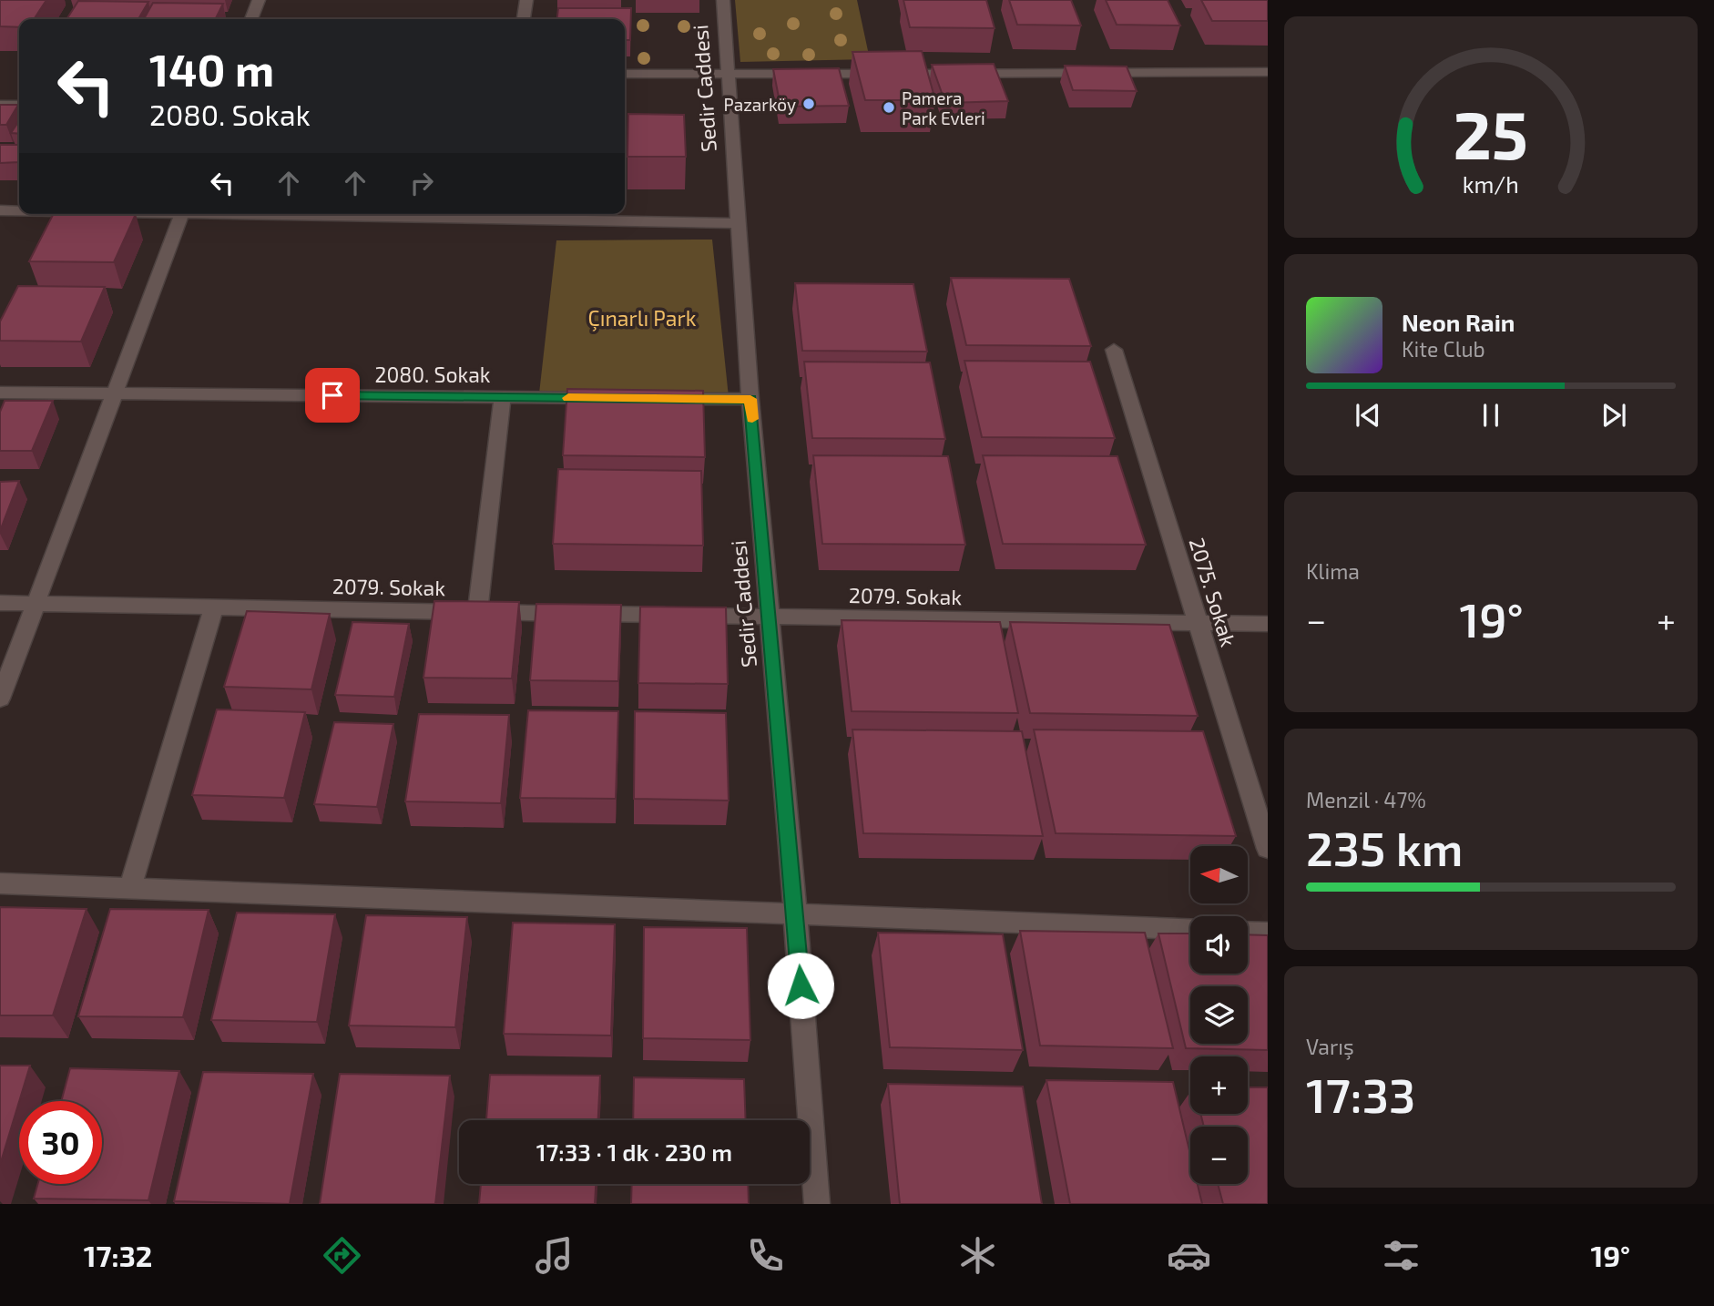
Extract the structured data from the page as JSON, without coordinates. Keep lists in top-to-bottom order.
{
  "streets": {
    "street": [
      "Sedir Caddesi",
      "2080. Sokak",
      "2079. Sokak",
      "2075. Sokak"
    ]
  },
  "crossings": [
    ["Sedir Caddesi", "2079. Sokak"],
    ["2079. Sokak", "2075. Sokak"]
  ],
  "parks": ["Çınarlı Park"],
  "places": ["Pazarköy", "Pamera Park Evleri"],
  "north": "left",
  "page": {
    "turn": ["140 m", "2080. Sokak"],
    "song": ["Neon Rain", "Kite Club"],
    "tile": [
      "Klima",
      ["Menzil · 47%", "235 km"],
      ["Varış", "17:33"]
    ],
    "heat": ["−", "19°", "+"],
    "map_buttons": ["+", "−"],
    "limit": "30",
    "trip": "17:33 · 1 dk · 230 m",
    "tabs": ["17:32", "19°"],
    "gauge": ["25", "km/h"]
  }
}
